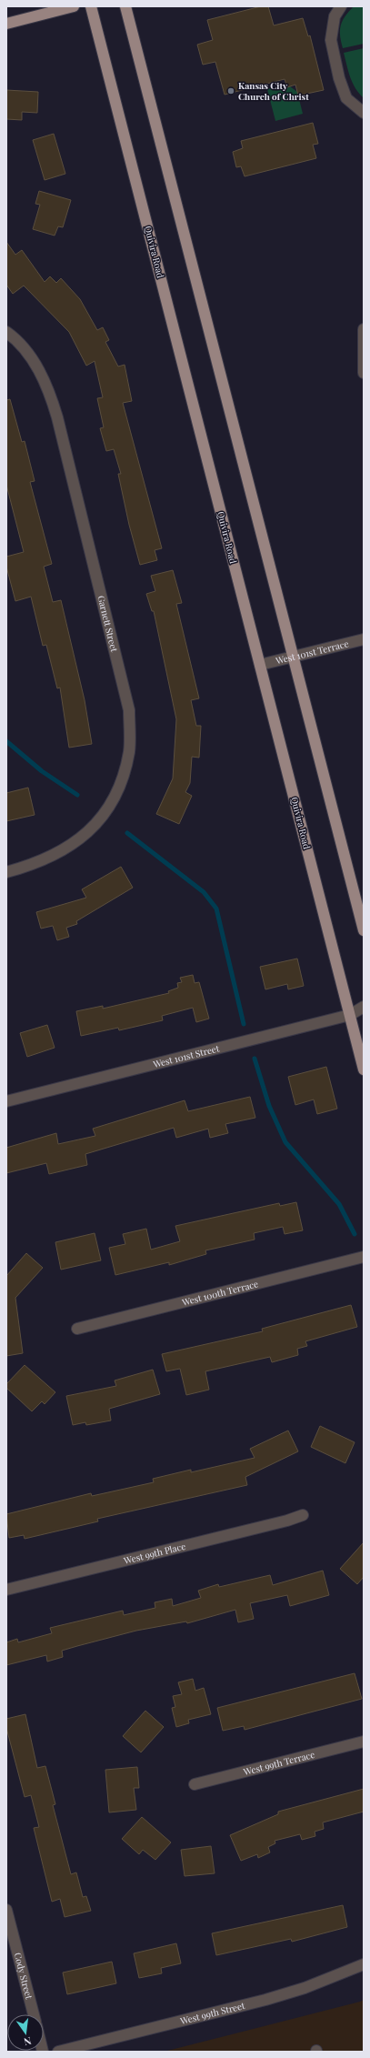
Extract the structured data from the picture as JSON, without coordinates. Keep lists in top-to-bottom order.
{
  "streets": {
    "main road": ["Quivira Road"],
    "street": [
      "Garnett Street",
      "West 101st Terrace",
      "West 101st Street",
      "West 100th Terrace",
      "West 99th Place",
      "West 99th Terrace",
      "Cody Street",
      "West 99th Street"
    ]
  },
  "crossings": [
    ["Quivira Road", "West 101st Terrace"],
    ["Quivira Road", "West 101st Street"]
  ],
  "places": ["Kansas City Church of Christ"],
  "north": "bottom"
}
